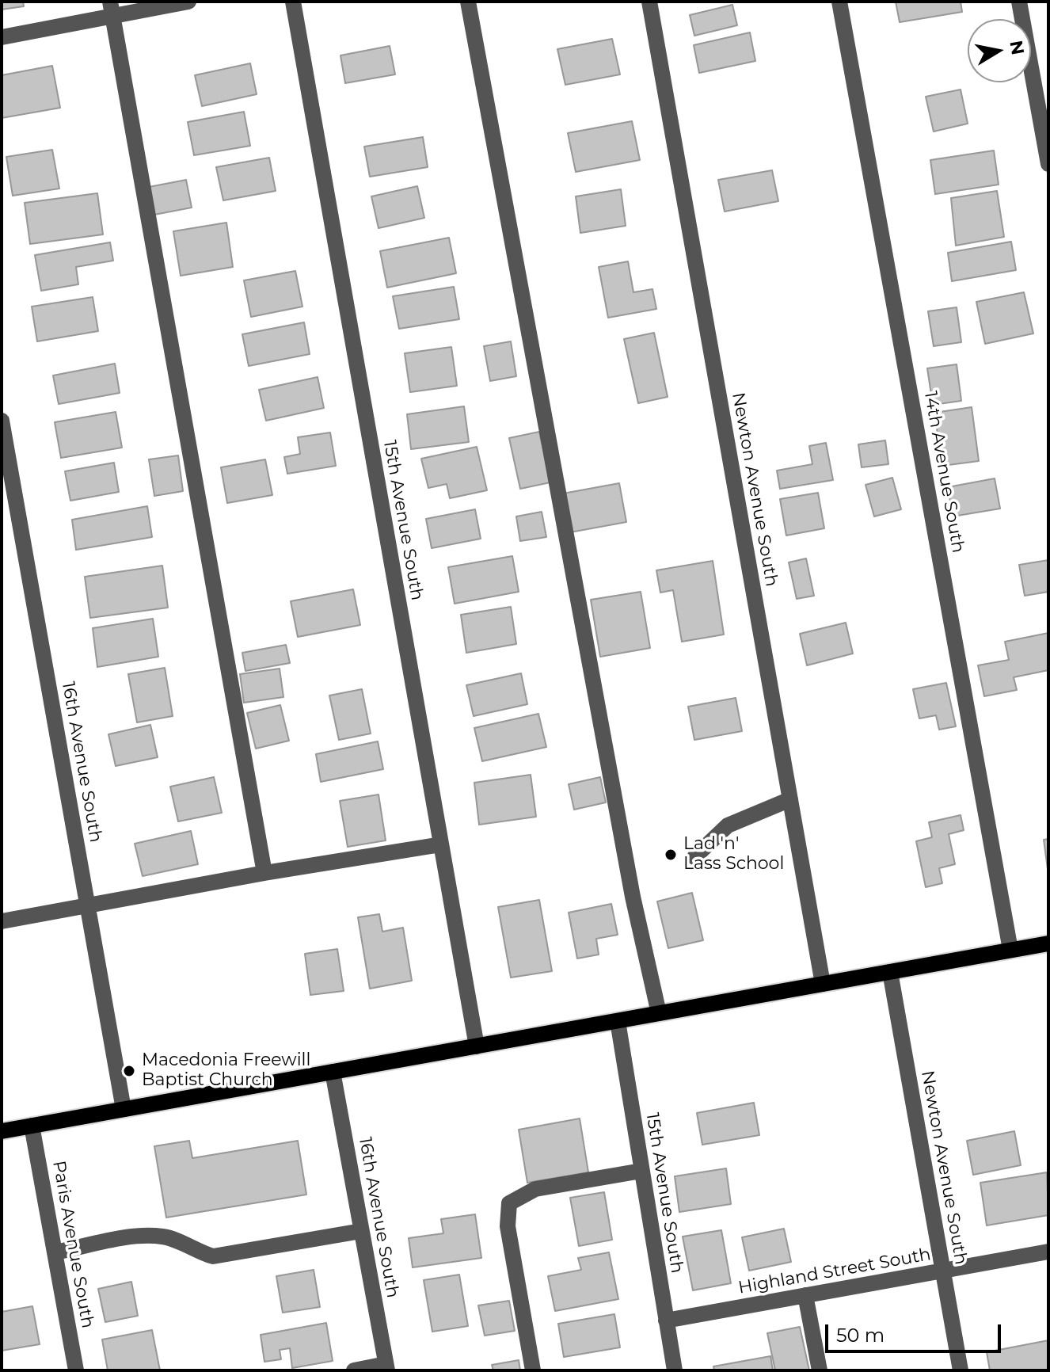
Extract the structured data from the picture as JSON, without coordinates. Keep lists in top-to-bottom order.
{
  "streets": {
    "street": [
      "14th Avenue South",
      "Newton Avenue South",
      "15th Avenue South",
      "16th Avenue South",
      "Paris Avenue South",
      "Highland Street South"
    ]
  },
  "crossings": [
    ["Newton Avenue South", "Highland Street South"],
    ["15th Avenue South", "Highland Street South"]
  ],
  "places": ["Lad 'n' Lass School", "Macedonia Freewill Baptist Church"],
  "scale_bar": "50 m",
  "north": "right"
}
